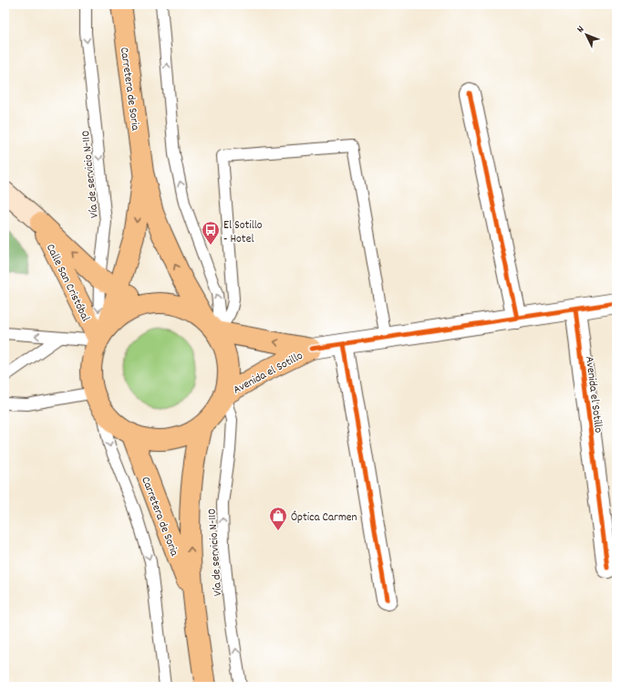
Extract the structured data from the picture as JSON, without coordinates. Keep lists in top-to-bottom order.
{
  "streets": {
    "highway": ["Carretera de Soria", "Calle San Cristóbal", "Avenida el Sotillo"],
    "lane": ["Vía de servicio N-110"]
  },
  "crossings": [
    ["Carretera de Soria", "Vía de servicio N-110"],
    ["Carretera de Soria", "Calle San Cristóbal"],
    ["Carretera de Soria", "Avenida el Sotillo"],
    ["Vía de servicio N-110", "Calle San Cristóbal"],
    ["Vía de servicio N-110", "Avenida el Sotillo"]
  ],
  "places": {
    "bus stop": ["El Sotillo - Hotel"],
    "shop": ["Óptica Carmen"]
  },
  "north": "top left"
}
